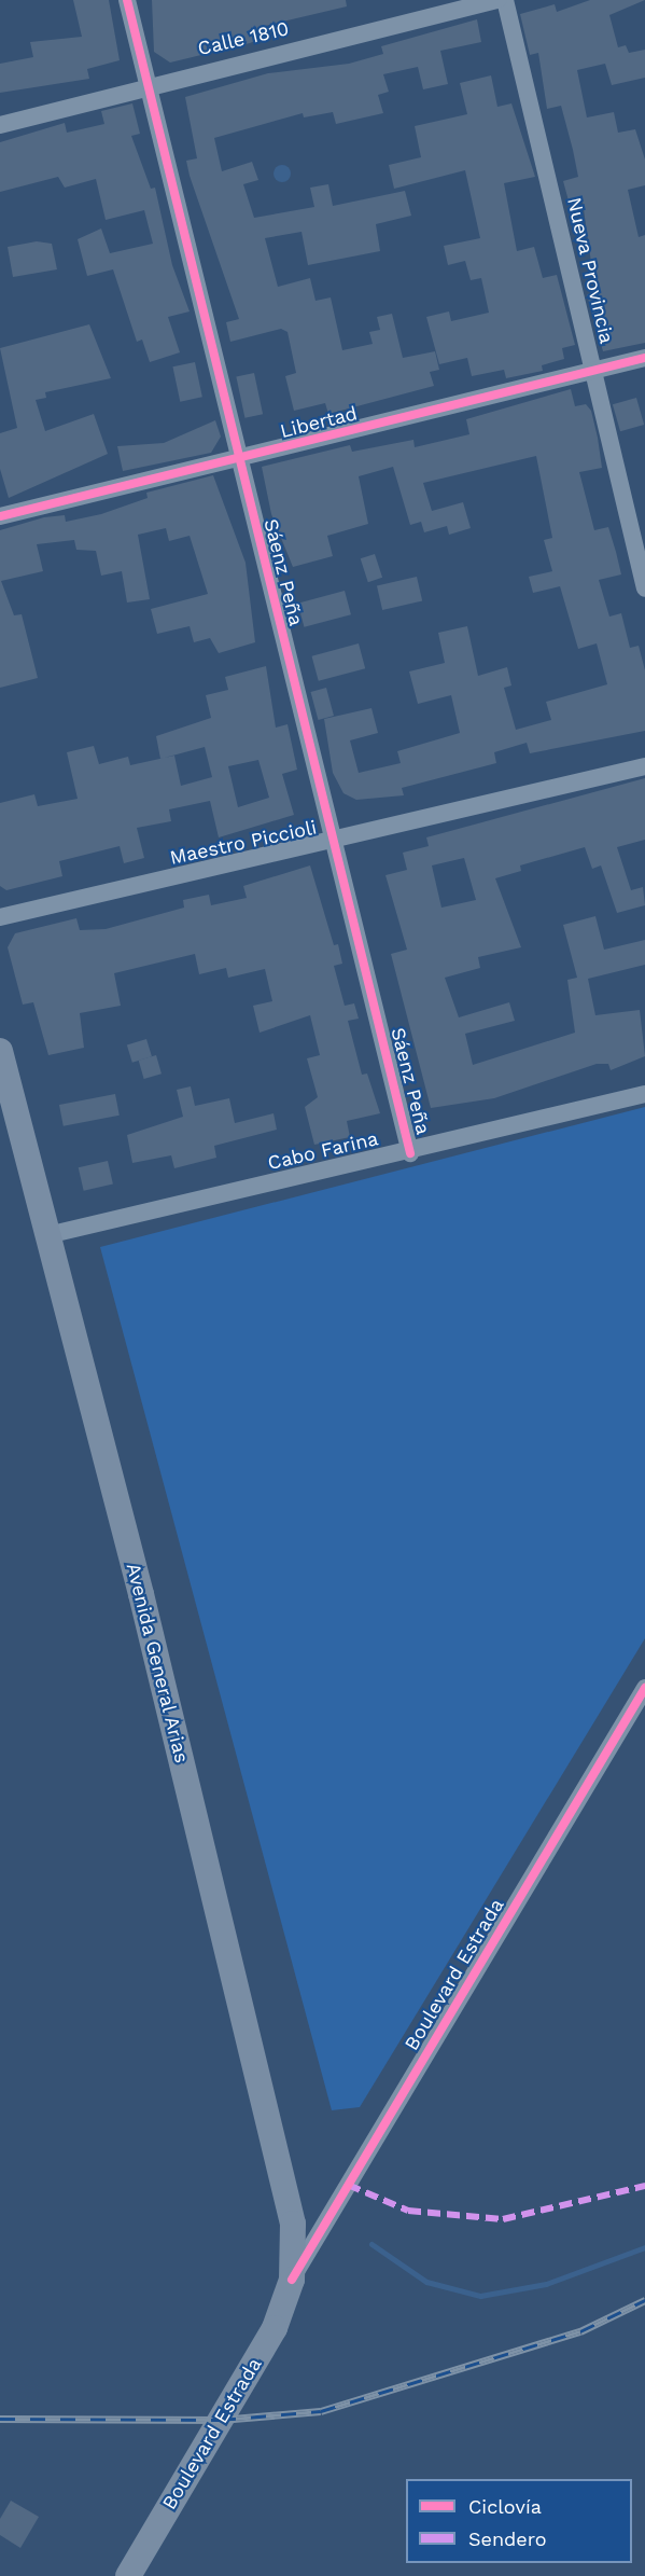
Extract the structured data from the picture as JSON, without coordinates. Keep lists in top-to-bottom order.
{
  "streets": {
    "main road": ["Avenida General Arias", "Boulevard Estrada"],
    "street": [
      "Calle 1810",
      "Nueva Provincia",
      "Libertad",
      "Sáenz Peña",
      "Maestro Piccioli",
      "Cabo Farina"
    ]
  },
  "crossings": [
    ["Calle 1810", "Sáenz Peña"],
    ["Nueva Provincia", "Libertad"],
    ["Libertad", "Sáenz Peña"],
    ["Sáenz Peña", "Maestro Piccioli"],
    ["Sáenz Peña", "Cabo Farina"],
    ["Cabo Farina", "Avenida General Arias"],
    ["Avenida General Arias", "Boulevard Estrada"]
  ],
  "legend": ["Ciclovía", "Sendero"]
}
